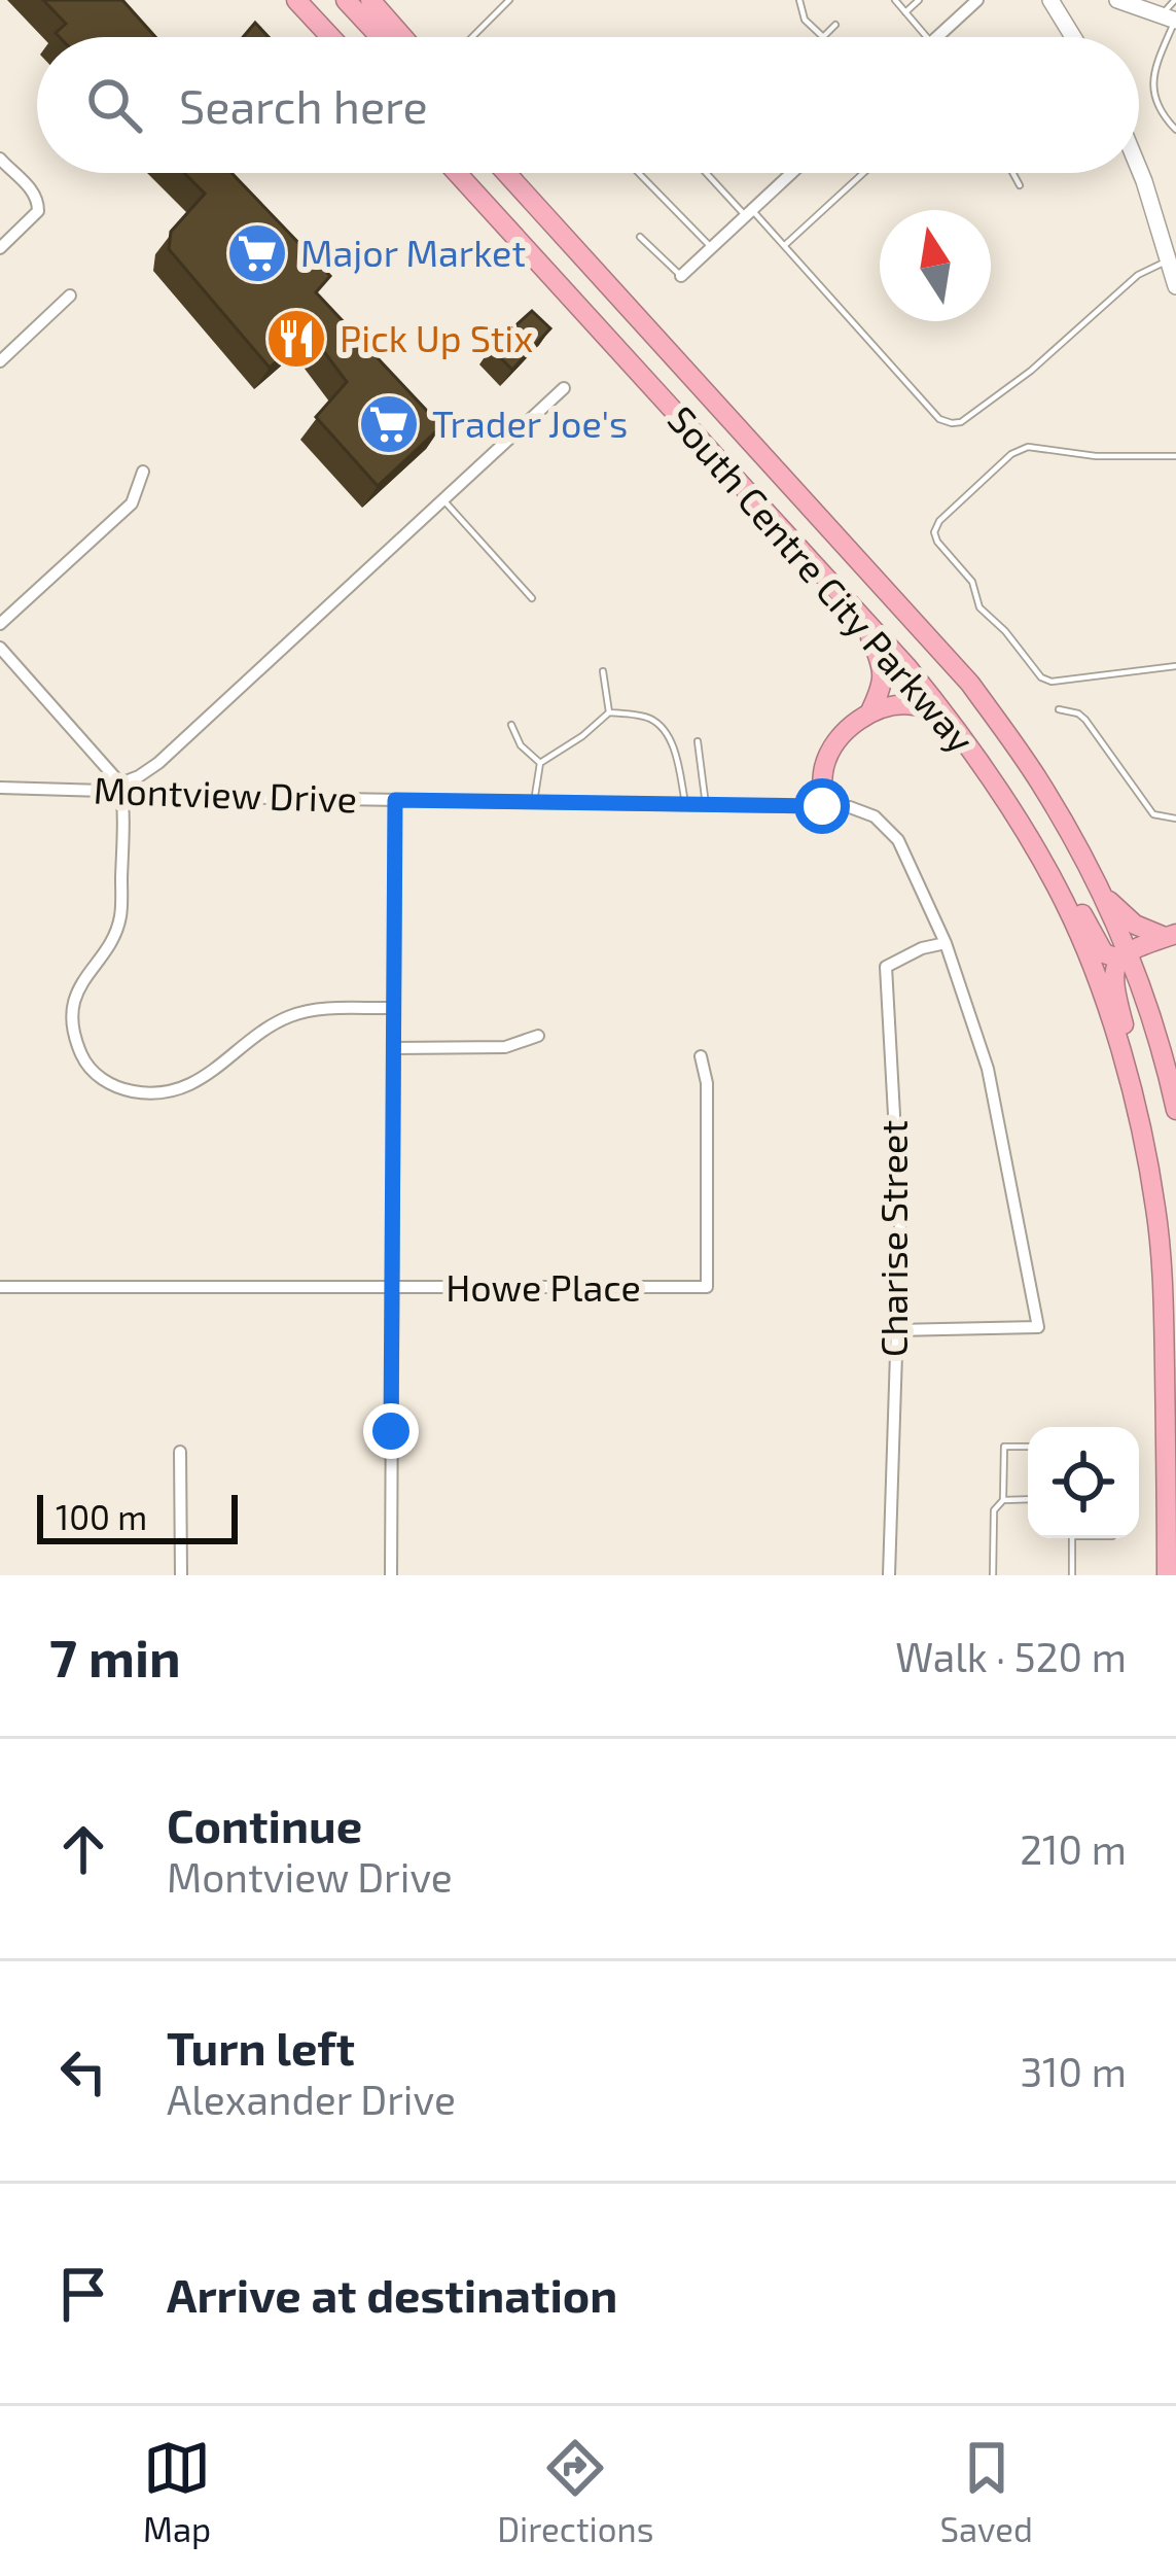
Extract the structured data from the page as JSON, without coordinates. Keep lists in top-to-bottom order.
{
  "streets": {
    "highway": ["South Centre City Parkway"],
    "street": ["Montview Drive", "Charise Street", "Howe Place"]
  },
  "crossings": [
    ["Montview Drive", "Charise Street"]
  ],
  "places": {
    "supermarket": ["Major Market", "Trader Joe's"],
    "restaurant": ["Pick Up Stix"]
  },
  "scale_bar": "100 m",
  "north": "top",
  "page": {
    "search": "Search here",
    "scale": "100 m",
    "heading": ["7 min", "Walk · 520 m"],
    "list": [
      ["Continue", "Montview Drive", "210 m"],
      ["Turn left", "Alexander Drive", "310 m"],
      "Arrive at destination"
    ],
    "nav": ["Map", "Directions", "Saved"]
  }
}
